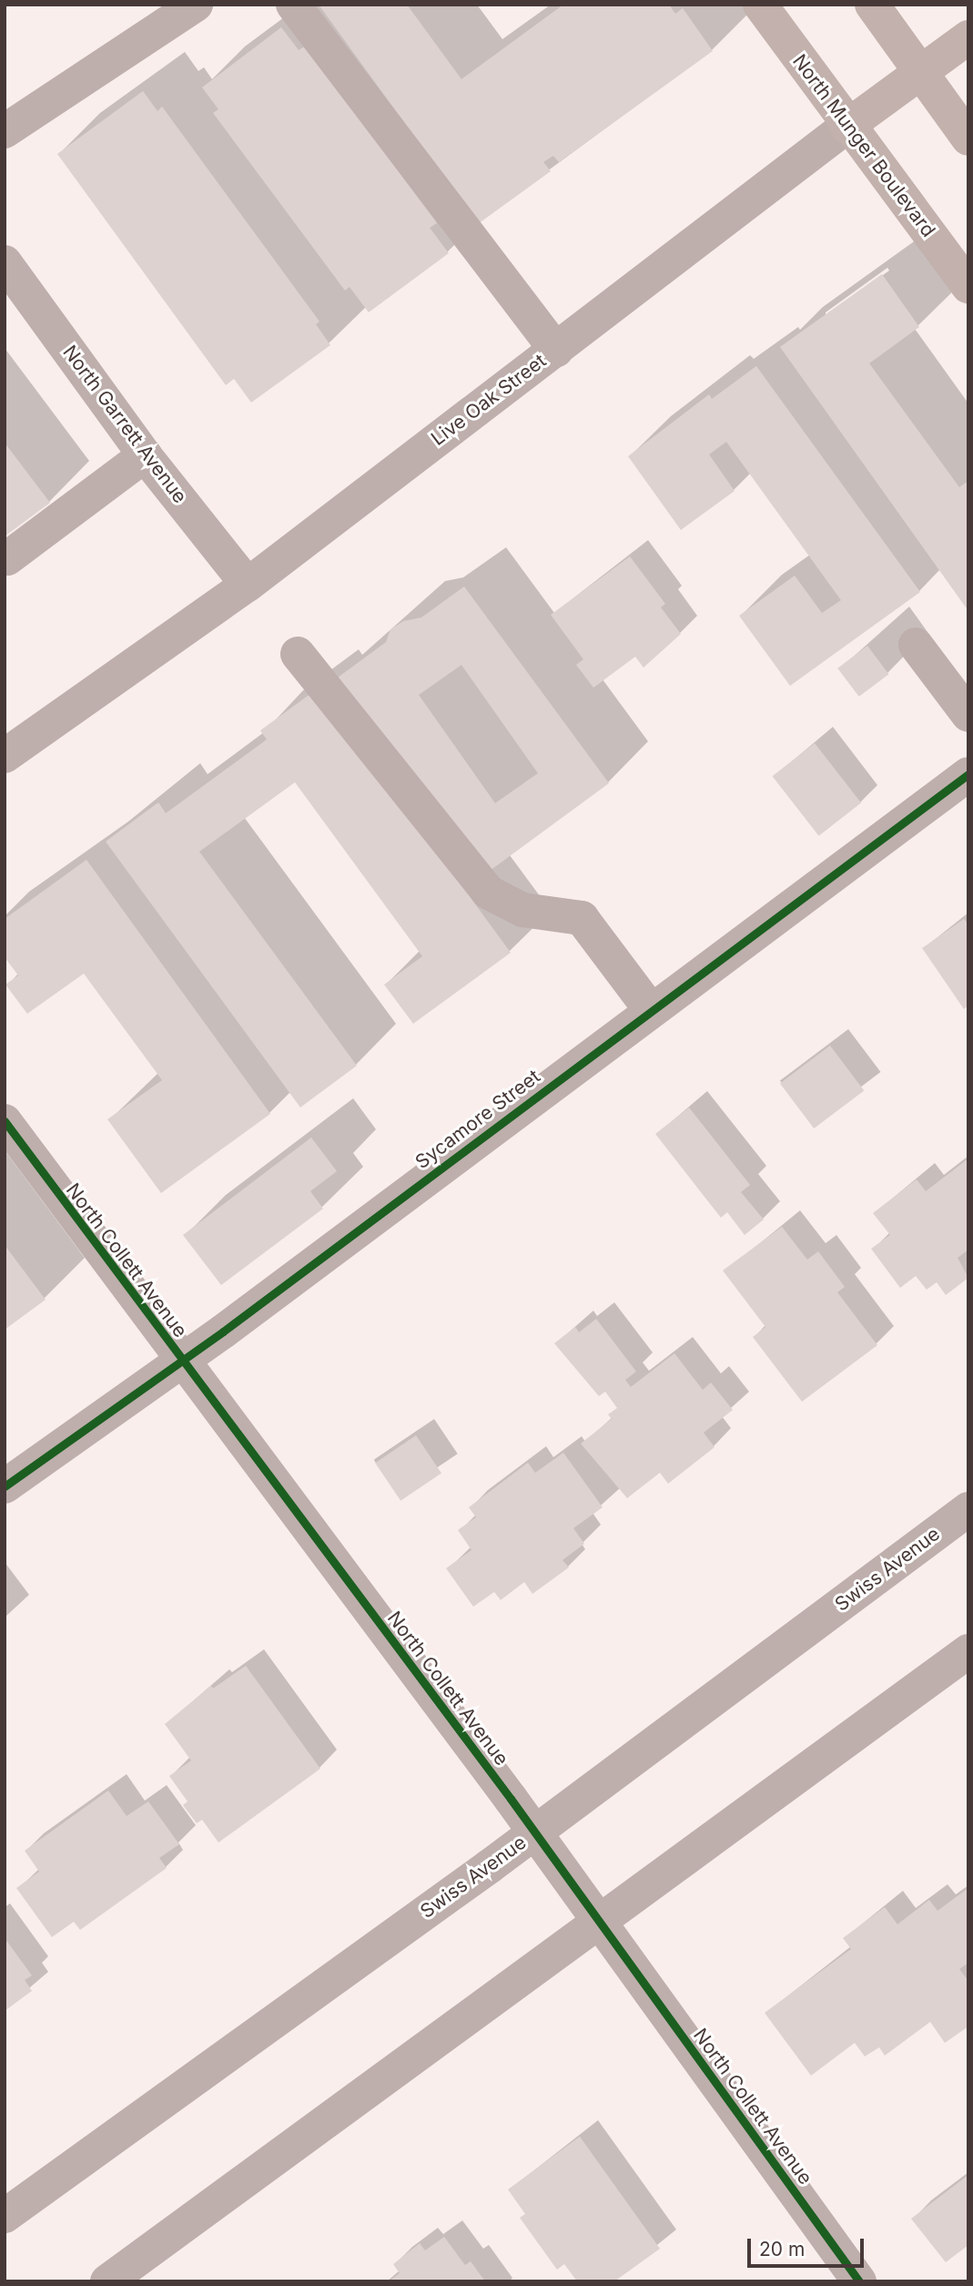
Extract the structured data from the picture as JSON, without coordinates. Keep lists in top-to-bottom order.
{
  "streets": {
    "main road": ["North Munger Boulevard", "Live Oak Street"],
    "street": [
      "North Garrett Avenue",
      "Sycamore Street",
      "North Collett Avenue",
      "Swiss Avenue"
    ]
  },
  "crossings": [
    ["North Munger Boulevard", "Live Oak Street"],
    ["Live Oak Street", "North Garrett Avenue"],
    ["Sycamore Street", "North Collett Avenue"],
    ["North Collett Avenue", "Swiss Avenue"]
  ],
  "scale_bar": "20 m"
}
